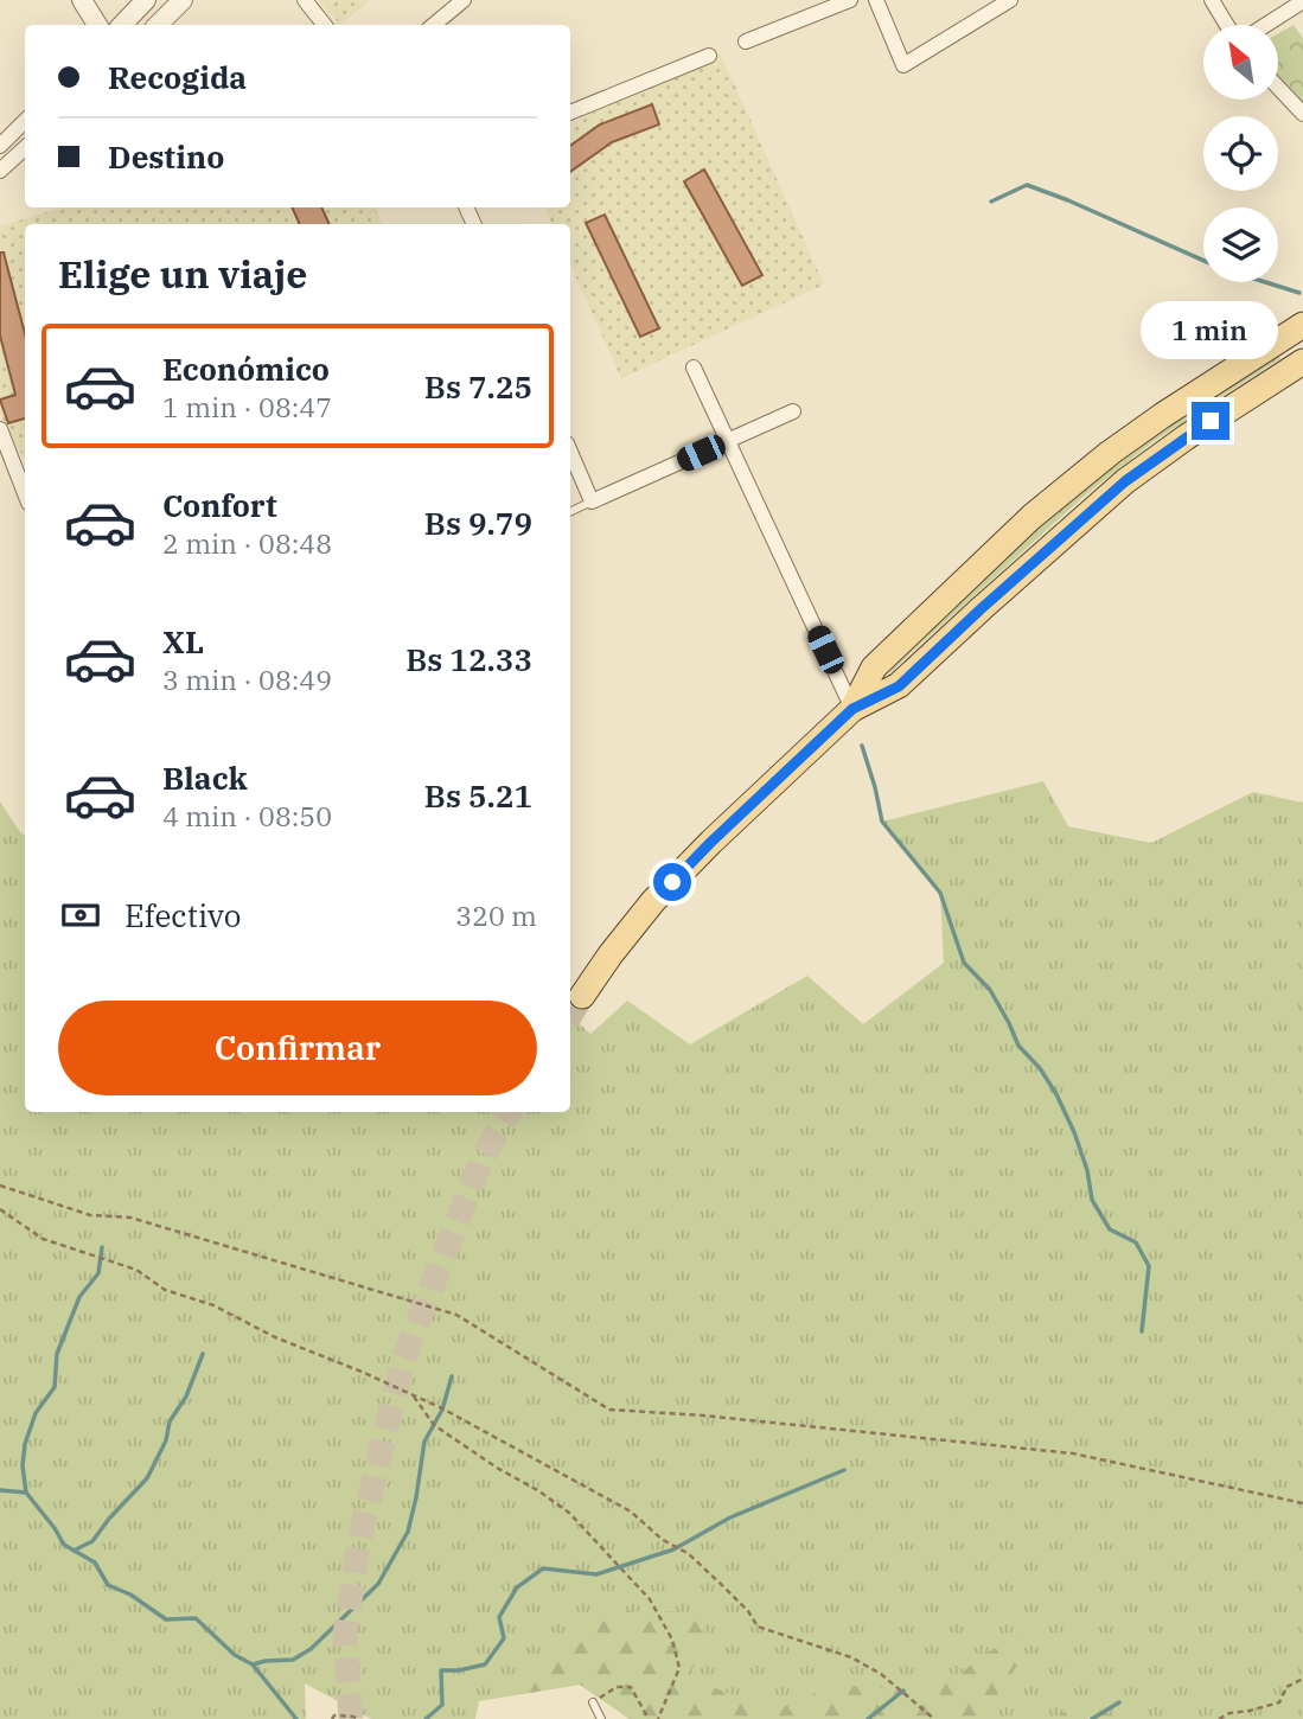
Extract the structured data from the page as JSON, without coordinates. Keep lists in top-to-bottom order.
{
  "north": "top left",
  "page": {
    "banner": ["Recogida", "Destino"],
    "heading": "Elige un viaje",
    "bubble": "1 min",
    "list": [
      {
        "name": "Económico",
        "note": "1 min · 08:47",
        "value": "Bs 7.25"
      },
      {
        "name": "Confort",
        "note": "2 min · 08:48",
        "value": "Bs 9.79"
      },
      {
        "name": "XL",
        "note": "3 min · 08:49",
        "value": "Bs 12.33"
      },
      {
        "name": "Black",
        "note": "4 min · 08:50",
        "value": "Bs 5.21"
      }
    ],
    "pay": ["Efectivo", "320 m"],
    "buttons": "Confirmar"
  }
}
